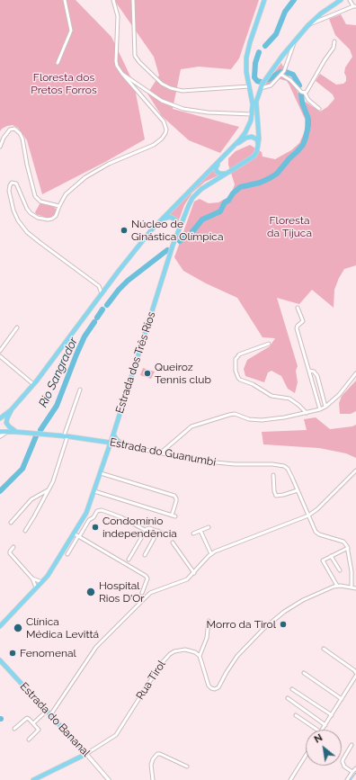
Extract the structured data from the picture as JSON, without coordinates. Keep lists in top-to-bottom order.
{
  "streets": {
    "main road": ["Estrada dos Três Rios", "Estrada do Guanumbi", "Estrada do Bananal"],
    "street": ["Rua Tirol"]
  },
  "crossings": [
    ["Estrada dos Três Rios", "Estrada do Guanumbi"],
    ["Rua Tirol", "Estrada do Bananal"]
  ],
  "water": ["Rio Sangrador"],
  "parks": ["Floresta dos Pretos Forros", "Floresta da Tijuca"],
  "places": [
    "Núcleo de Ginástica Olímpica",
    "Queiroz Tennis club",
    "Condomínio independência",
    "Hospital Rios D'Or",
    "Morro da Tirol",
    "Clínica Médica Levittá",
    "Fenomenal"
  ],
  "north": "top left"
}
